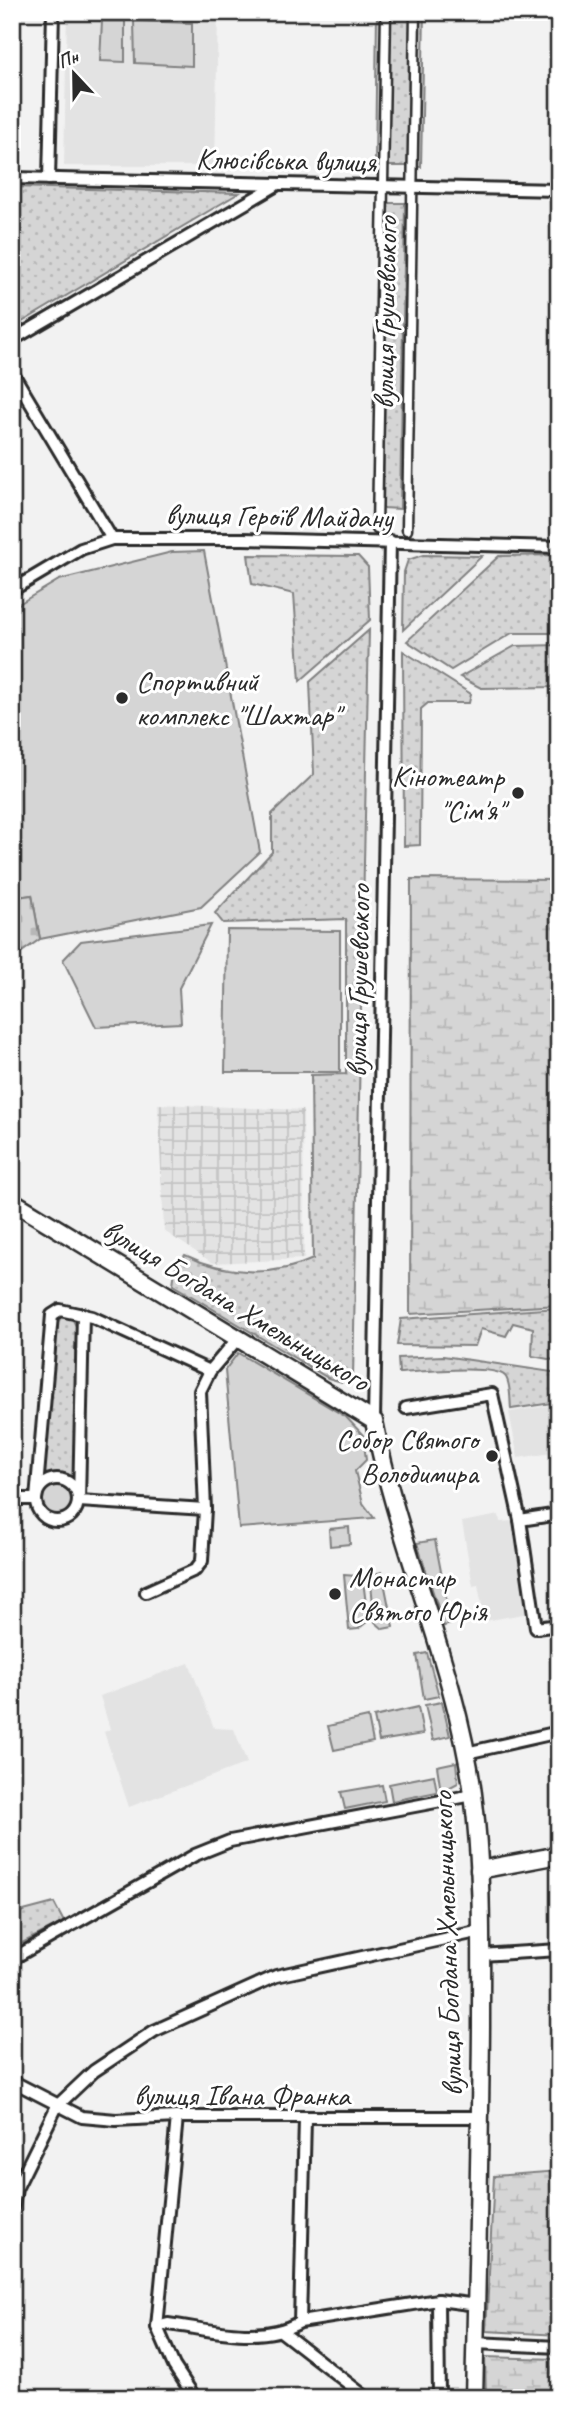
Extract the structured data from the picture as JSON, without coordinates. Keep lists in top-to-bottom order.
{
  "streets": {
    "main road": ["вулиця Богдана Хмельницького"],
    "street": [
      "Клюсівська вулиця",
      "вулиця Грушевського",
      "вулиця Героїв Майдану",
      "вулиця Івана Франка"
    ]
  },
  "crossings": [
    ["Клюсівська вулиця", "вулиця Грушевського"],
    ["вулиця Грушевського", "вулиця Героїв Майдану"],
    ["вулиця Грушевського", "вулиця Богдана Хмельницького"],
    ["вулиця Богдана Хмельницького", "вулиця Івана Франка"]
  ],
  "places": [
    "Спортивний комплекс \"Шахтар\"",
    "Кінотеатр \"Сім'я\"",
    "Собор Святого Володимира",
    "Монастир Святого Юрія"
  ],
  "north": "top"
}
